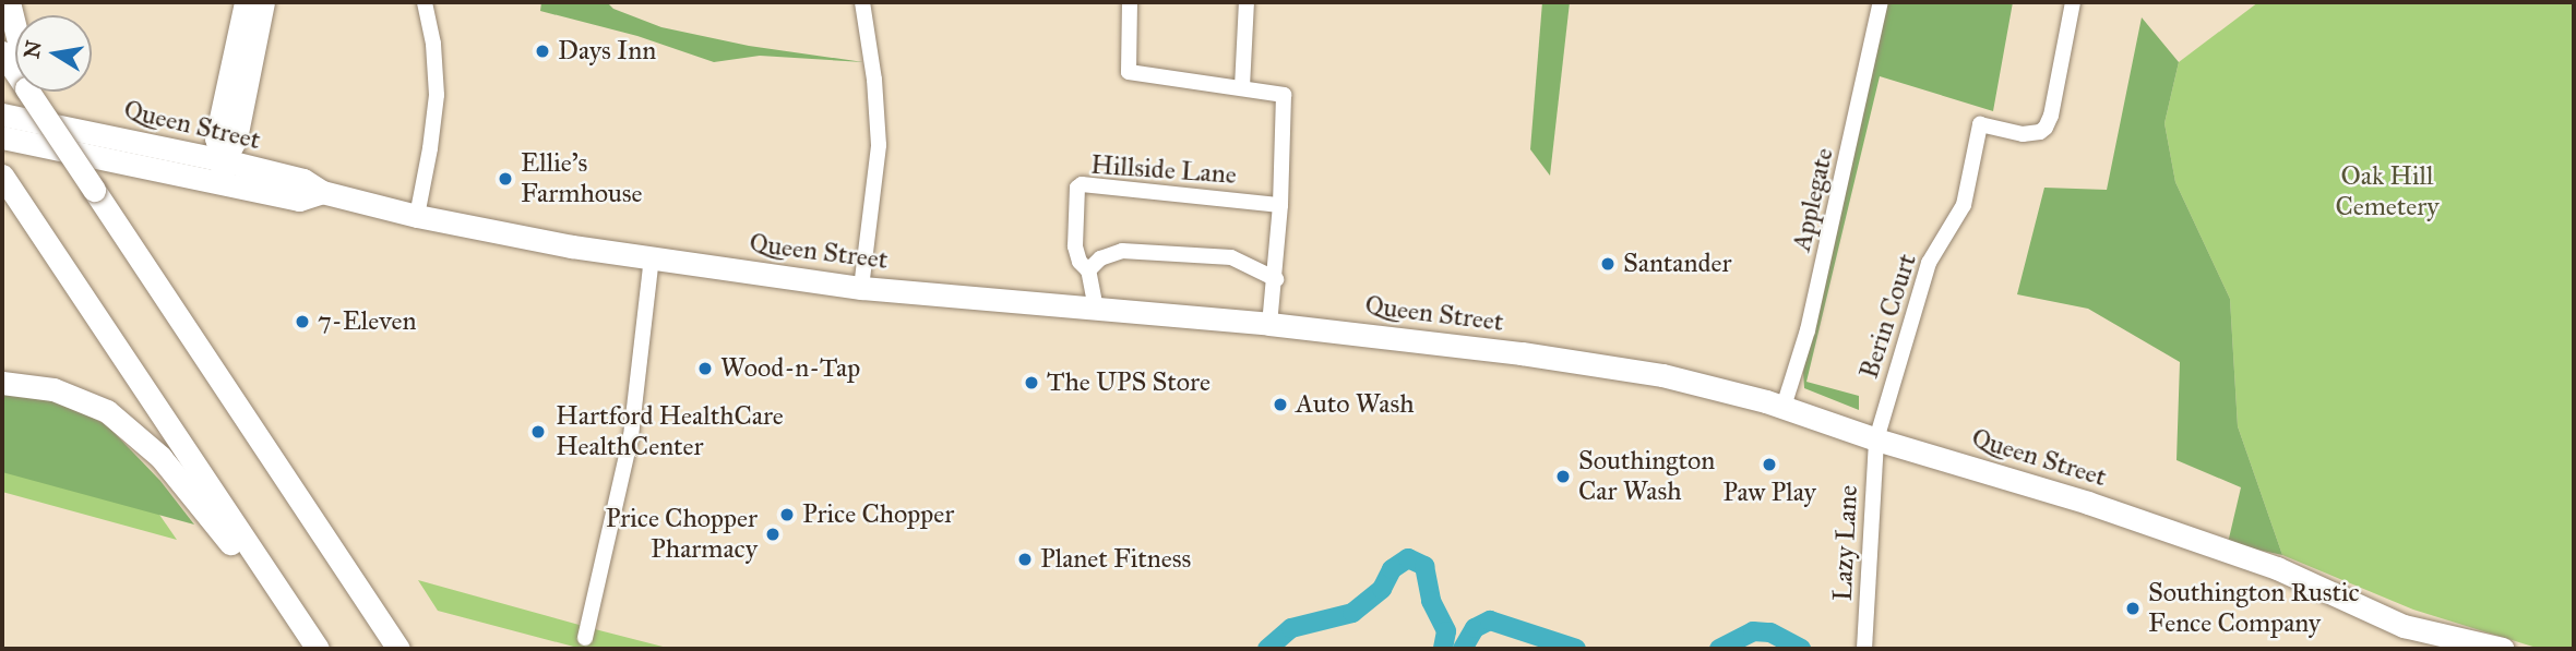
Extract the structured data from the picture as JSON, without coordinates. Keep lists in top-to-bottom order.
{
  "streets": {
    "highway": ["Queen Street"],
    "street": [
      "Hillside Lane",
      "Applegate",
      "Berin Court",
      "Lazy Lane"
    ]
  },
  "crossings": [
    ["Queen Street", "Hillside Lane"],
    ["Queen Street", "Applegate"],
    ["Queen Street", "Berin Court"],
    ["Queen Street", "Lazy Lane"],
    ["Berin Court", "Lazy Lane"]
  ],
  "parks": ["Oak Hill Cemetery"],
  "places": [
    "Days Inn",
    "Ellie's Farmhouse",
    "Santander",
    "7-Eleven",
    "Wood-n-Tap",
    "The UPS Store",
    "Auto Wash",
    "Hartford HealthCare HealthCenter",
    "Paw Play",
    "Southington Car Wash",
    "Price Chopper",
    "Price Chopper Pharmacy",
    "Planet Fitness",
    "Southington Rustic Fence Company"
  ],
  "north": "left"
}
